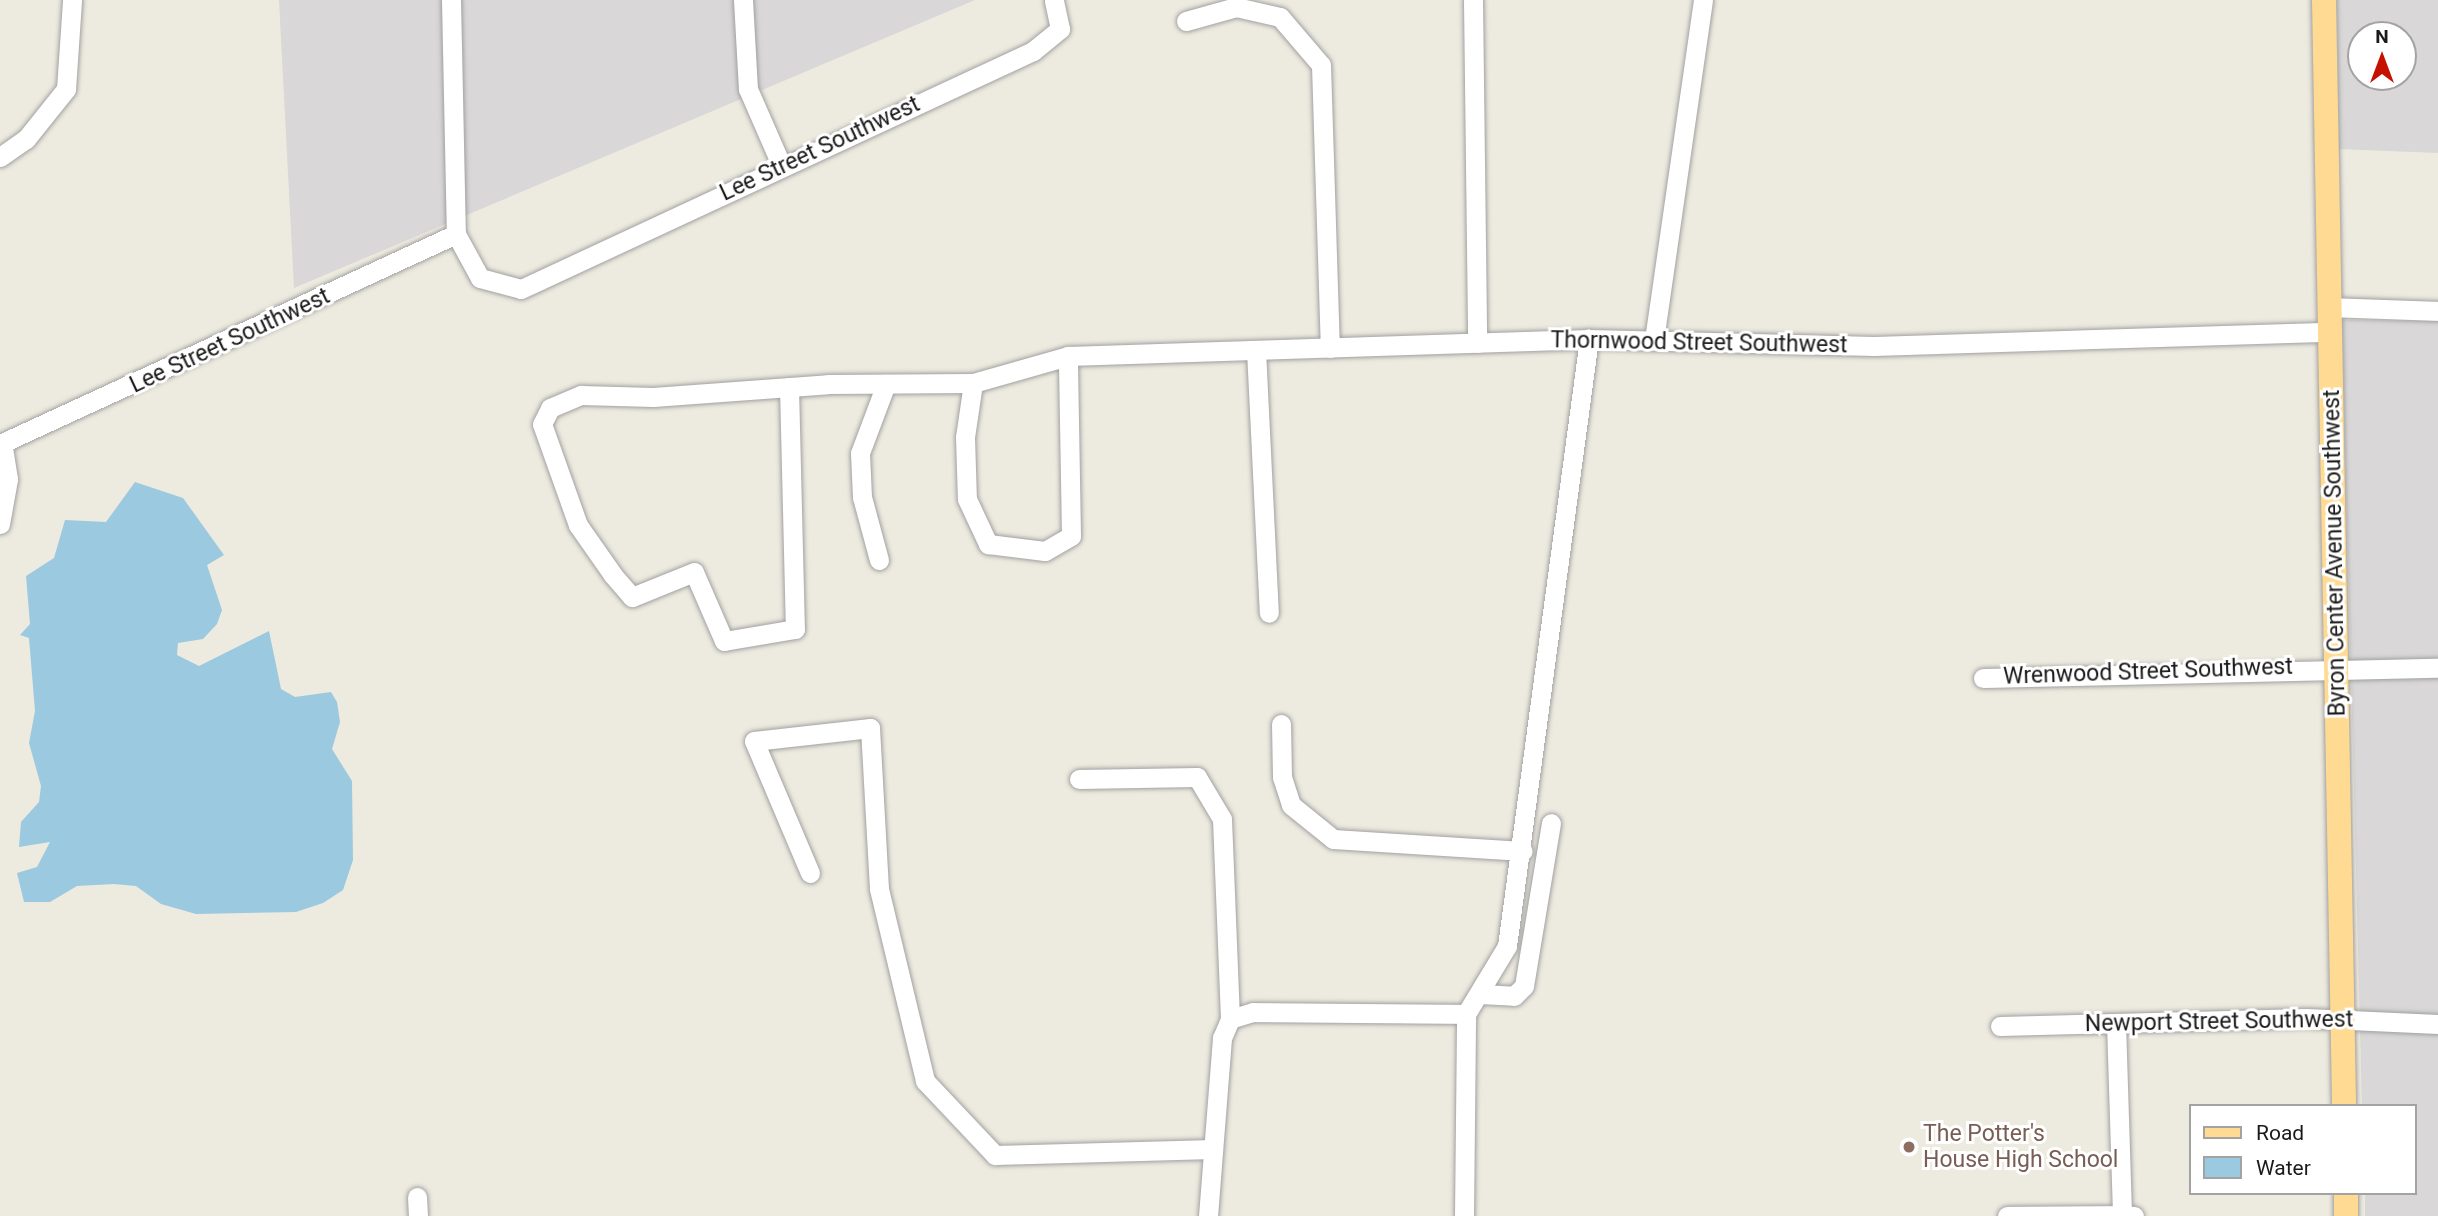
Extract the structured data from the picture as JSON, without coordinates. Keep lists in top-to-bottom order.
{
  "streets": {
    "main road": ["Byron Center Avenue Southwest"],
    "street": [
      "Lee Street Southwest",
      "Thornwood Street Southwest",
      "Wrenwood Street Southwest",
      "Newport Street Southwest"
    ]
  },
  "crossings": [
    ["Thornwood Street Southwest", "Byron Center Avenue Southwest"],
    ["Byron Center Avenue Southwest", "Wrenwood Street Southwest"],
    ["Byron Center Avenue Southwest", "Newport Street Southwest"]
  ],
  "places": ["The Potter's House High School"],
  "legend": ["Road", "Water"],
  "north": "top"
}
